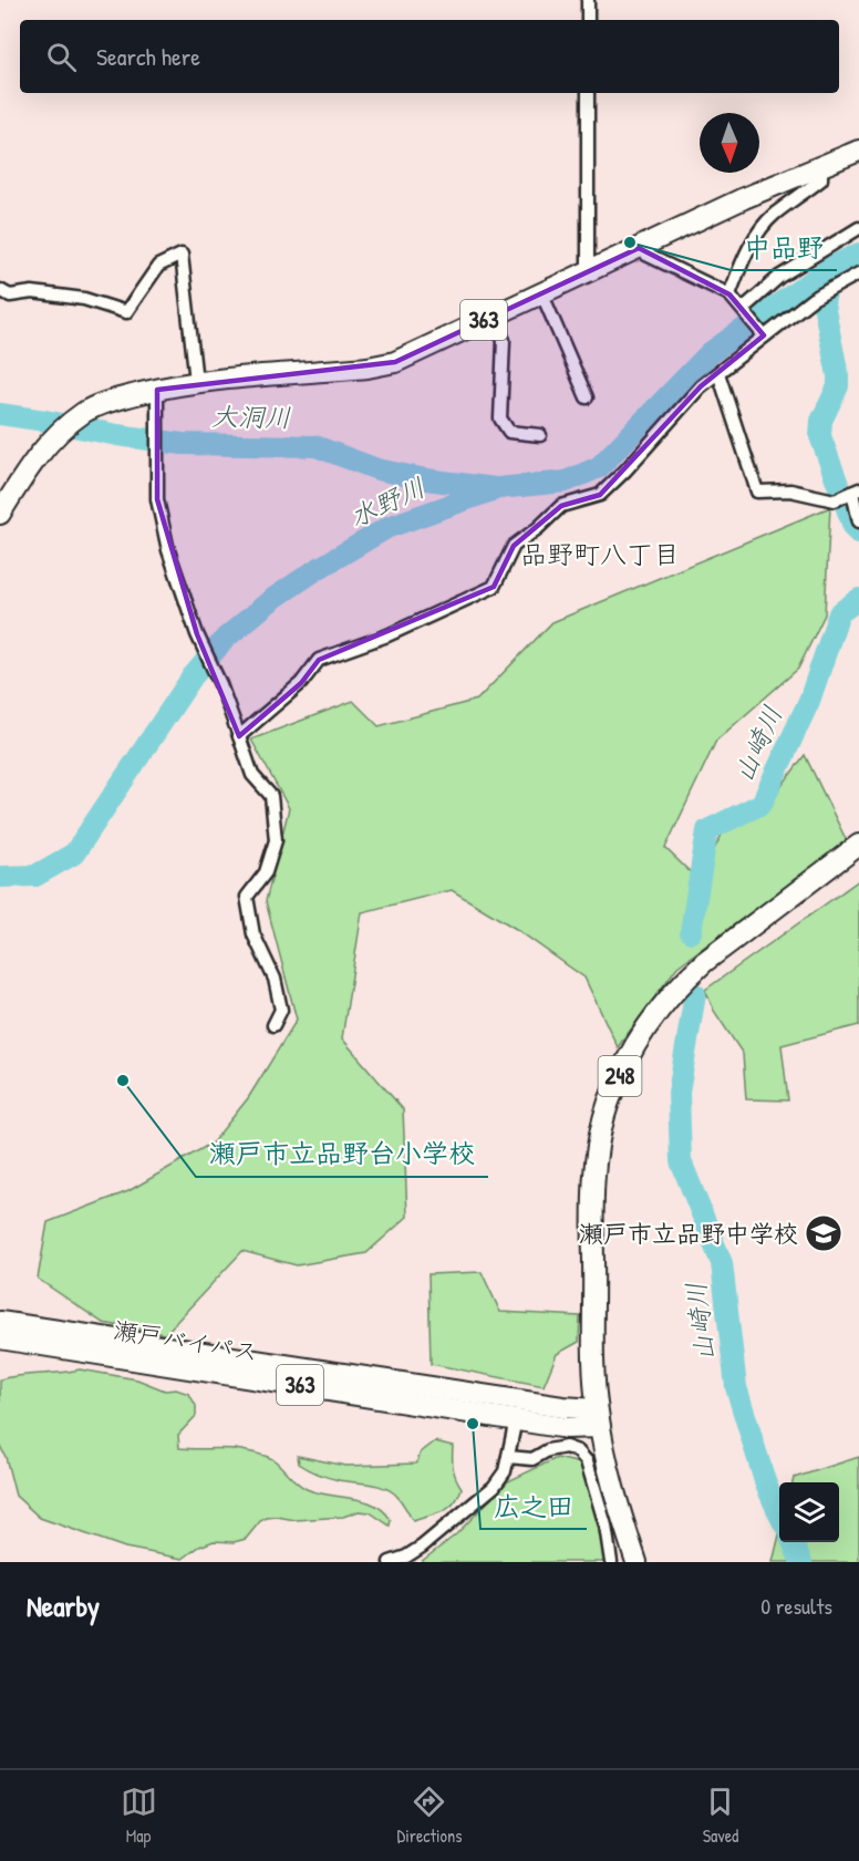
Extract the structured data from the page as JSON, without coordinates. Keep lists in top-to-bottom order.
{
  "streets": {
    "highway": ["363", "248", "瀬戸バイパス"]
  },
  "crossings": [
    ["248", "瀬戸バイパス"]
  ],
  "districts": ["品野町八丁目"],
  "water": ["大洞川", "水野川", "山崎川"],
  "places": {
    "other": ["中品野", "瀬戸市立品野台小学校", "広之田"],
    "school or university": ["瀬戸市立品野中学校"]
  },
  "north": "bottom",
  "page": {
    "search": "Search here",
    "heading": ["Nearby", "0 results"],
    "nav": ["Map", "Directions", "Saved"]
  }
}
